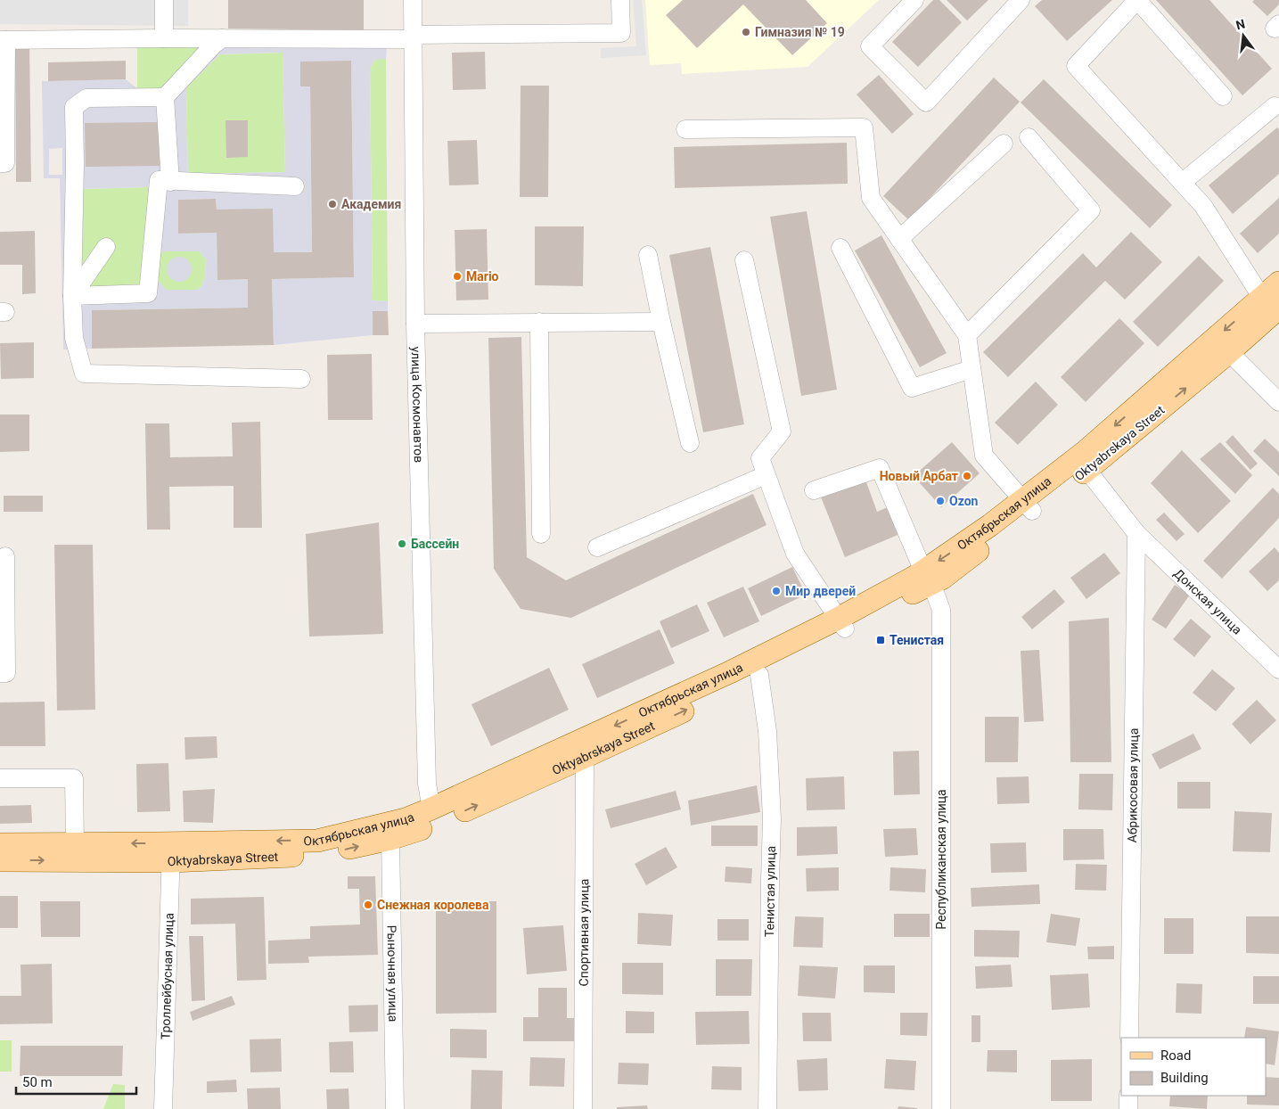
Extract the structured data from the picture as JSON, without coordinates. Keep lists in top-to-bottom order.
{
  "streets": {
    "main road": ["Oktyabrskaya Street", "Октябрьская улица"],
    "street": [
      "улица Космонавтов",
      "Донская улица",
      "Абрикосовая улица",
      "Республиканская улица",
      "Тенистая улица",
      "Спортивная улица",
      "Рыночная улица",
      "Троллейбусная улица"
    ]
  },
  "crossings": [
    ["улица Космонавтов", "Октябрьская улица"],
    ["Oktyabrskaya Street", "Октябрьская улица"],
    ["Oktyabrskaya Street", "Донская улица"],
    ["Oktyabrskaya Street", "Республиканская улица"],
    ["Oktyabrskaya Street", "Тенистая улица"],
    ["Oktyabrskaya Street", "Спортивная улица"],
    ["Oktyabrskaya Street", "Рыночная улица"],
    ["Oktyabrskaya Street", "Троллейбусная улица"],
    ["Октябрьская улица", "Троллейбусная улица"],
    ["Донская улица", "Абрикосовая улица"]
  ],
  "one_way": ["Oktyabrskaya Street", "Октябрьская улица"],
  "places": {
    "other": [
      "Гимназия № 19",
      "Академия",
      "Mario",
      "Новый Арбат",
      "Ozon",
      "Бассейн",
      "Мир дверей",
      "Снежная королева"
    ],
    "transit": ["Тенистая"]
  },
  "legend": ["Road", "Building"],
  "scale_bar": "50 m",
  "north": "top"
}
